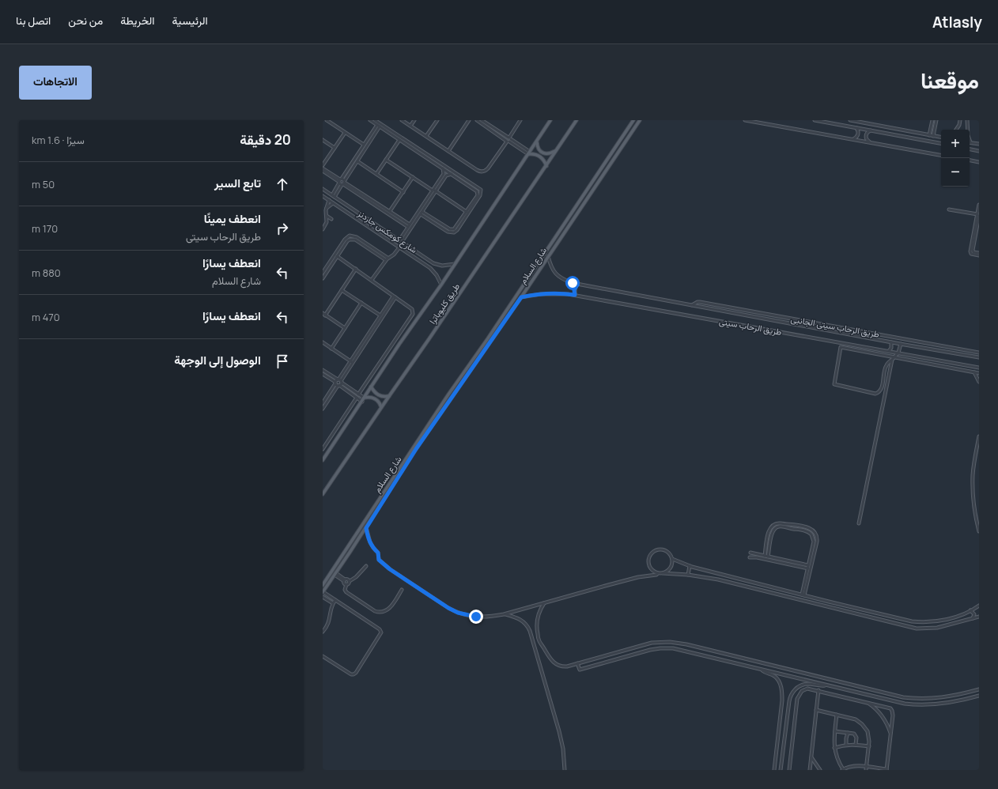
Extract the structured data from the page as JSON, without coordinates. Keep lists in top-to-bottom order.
{
  "streets": {
    "main road": ["شارع السلام", "طريق كليوباترا"],
    "street": ["شارع كومكس جاردنز", "طريق الرحاب سيتى", "طريق الرحاب سيتى الجانبى"]
  },
  "crossings": [
    ["شارع كومكس جاردنز", "طريق كليوباترا"],
    ["شارع السلام", "طريق الرحاب سيتى"],
    ["طريق الرحاب سيتى", "طريق الرحاب سيتى الجانبى"]
  ],
  "page": {
    "header": "Atlasly",
    "nav": [
      "الرئيسية",
      "الخريطة",
      "من نحن",
      "اتصل بنا"
    ],
    "title": "موقعنا",
    "buttons": "الاتجاهات",
    "heading": ["20 دقيقة", "سيرًا · 1.6 km"],
    "map_buttons": ["+", "−"],
    "list": [
      ["تابع السير", "50 m"],
      ["انعطف يمينًا", "طريق الرحاب سيتى", "170 m"],
      ["انعطف يسارًا", "شارع السلام", "880 m"],
      ["انعطف يسارًا", "470 m"],
      "الوصول إلى الوجهة"
    ]
  }
}
